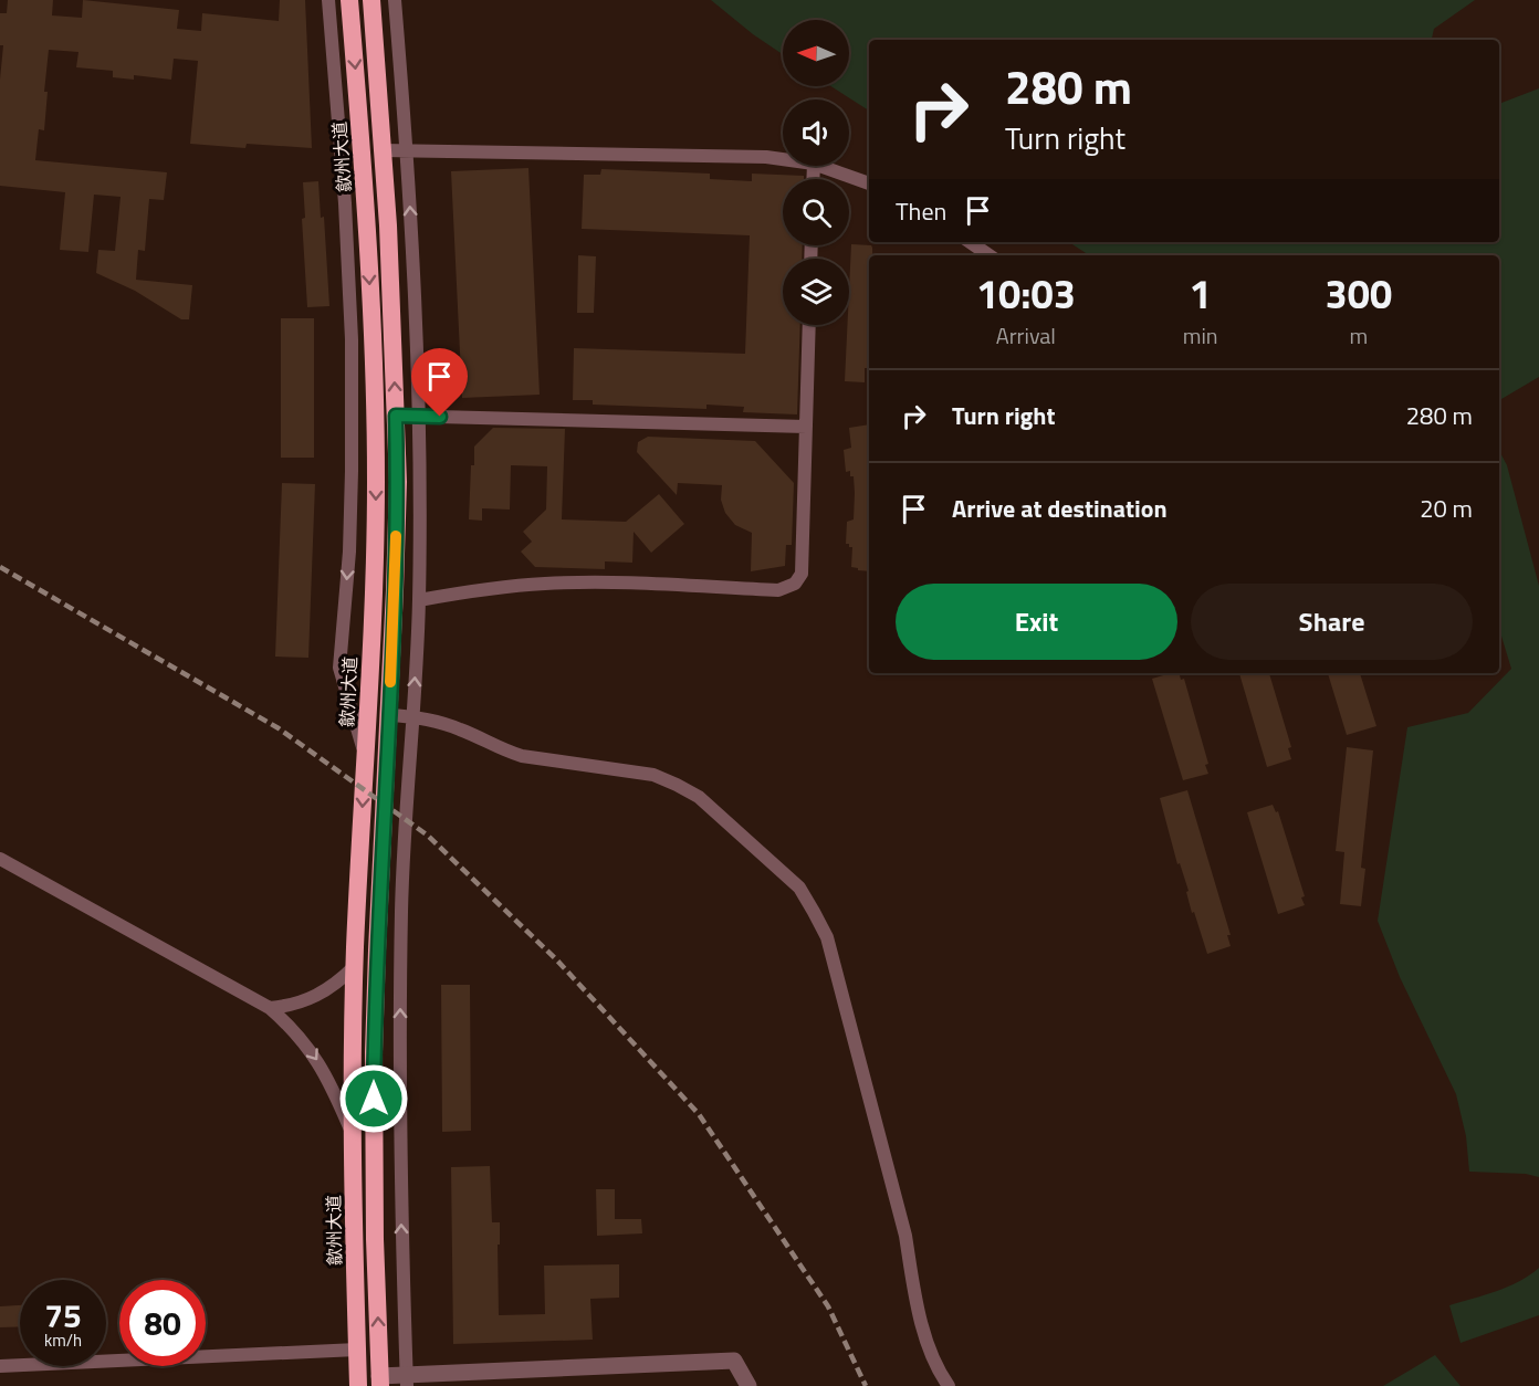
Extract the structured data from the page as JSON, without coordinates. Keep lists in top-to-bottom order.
{
  "streets": {
    "highway": ["歙州大道"]
  },
  "north": "left",
  "page": {
    "turn": ["280 m", "Turn right"],
    "then": "Then",
    "eta": [
      "10:03",
      "Arrival",
      "1",
      "min",
      "300",
      "m"
    ],
    "list": [
      {
        "name": "Turn right",
        "value": "280 m"
      },
      {
        "name": "Arrive at destination",
        "value": "20 m"
      }
    ],
    "buttons": ["Exit", "Share"],
    "speed": "75 km/h",
    "limit": "80"
  }
}
